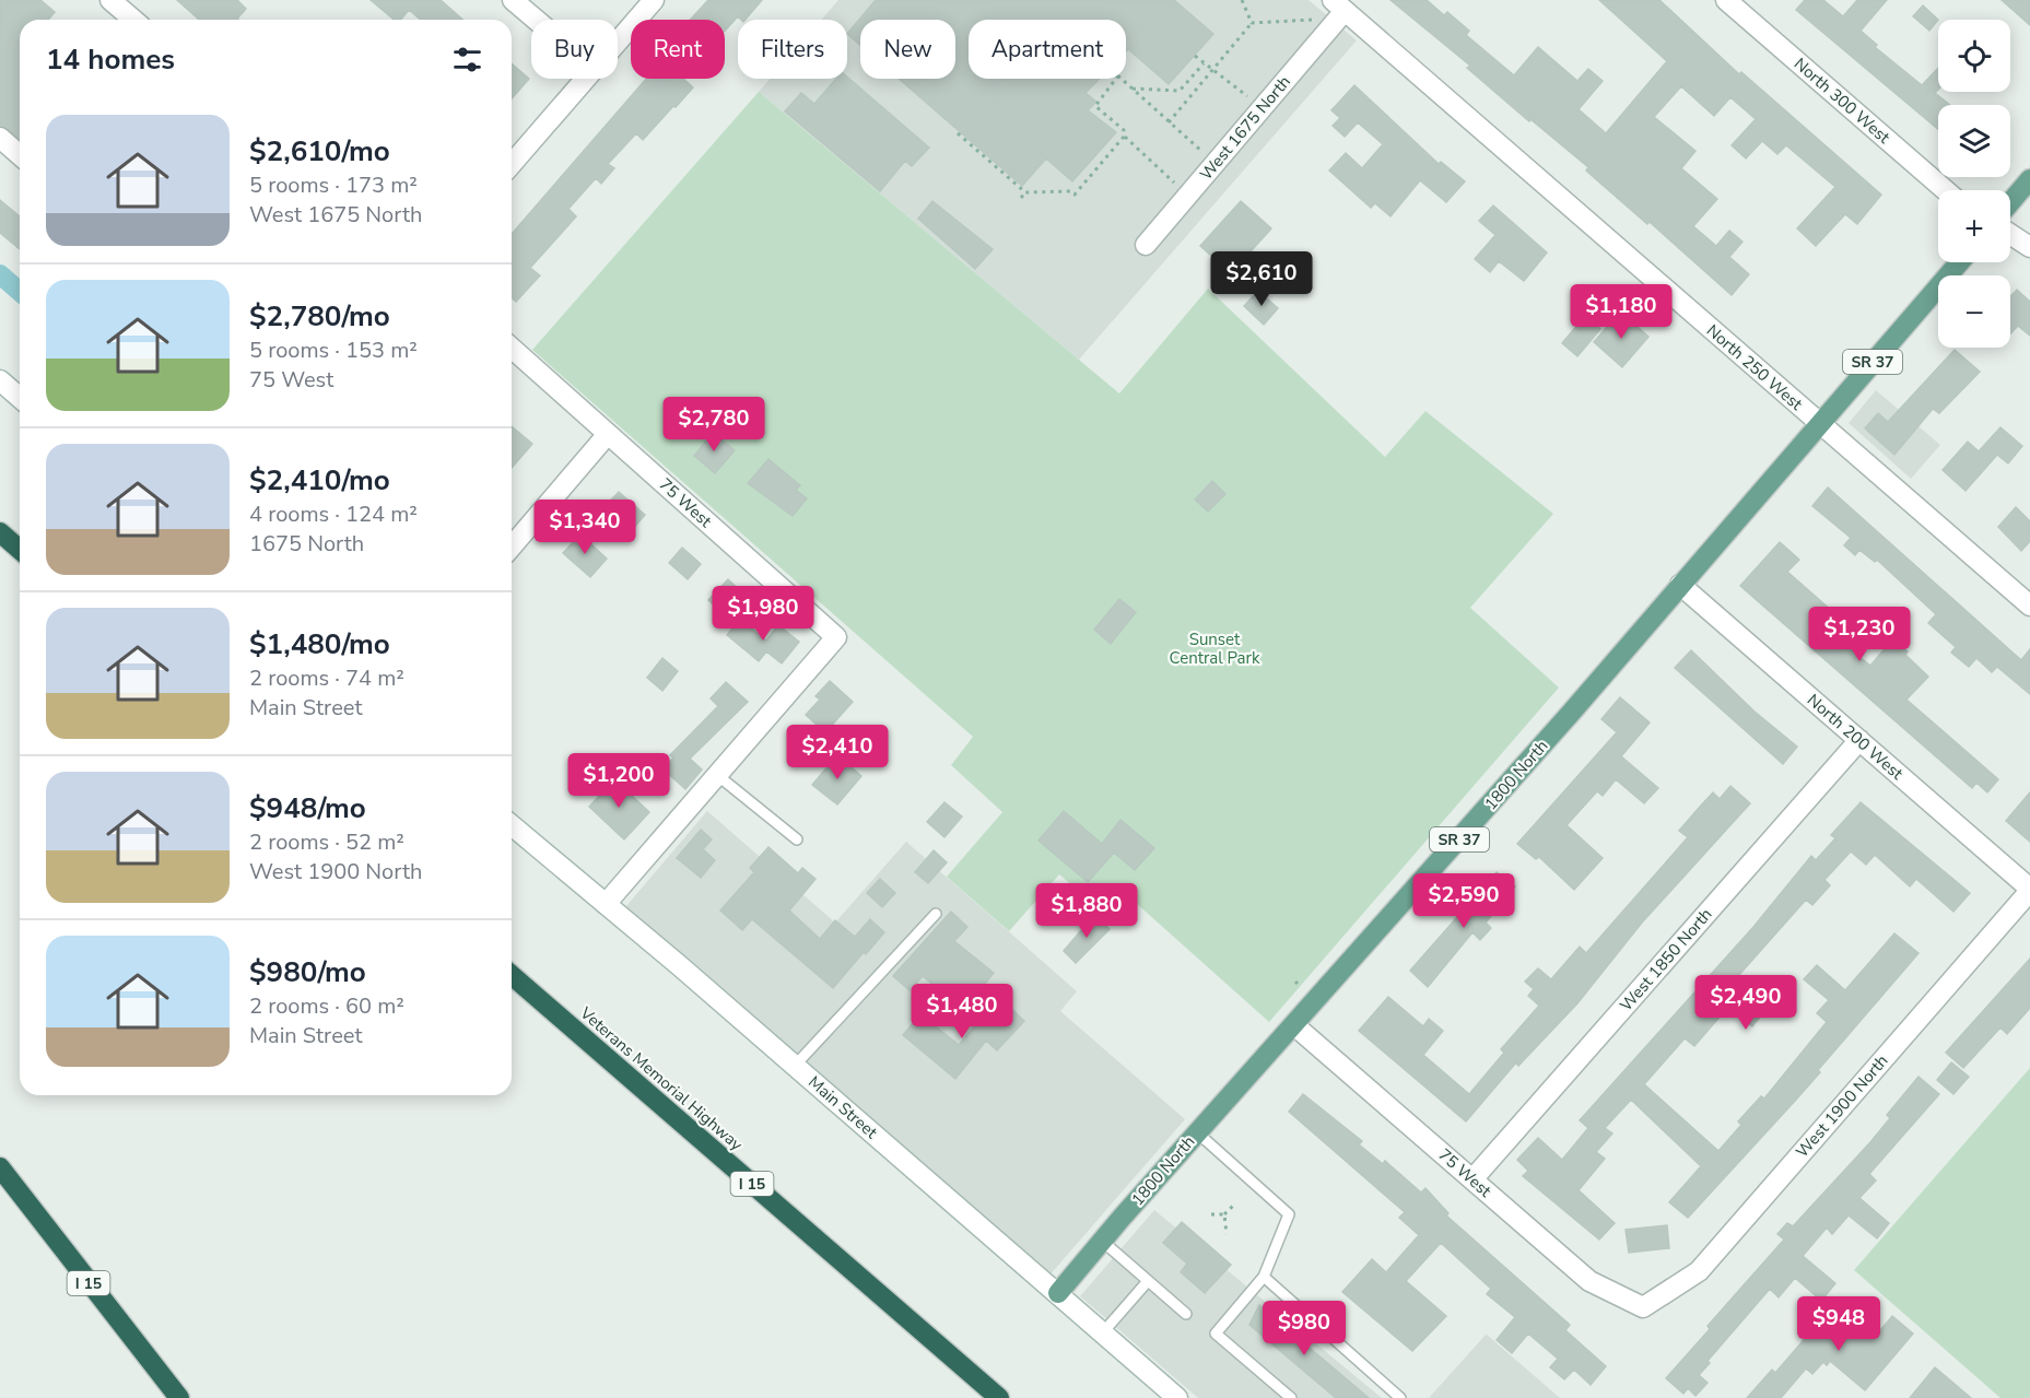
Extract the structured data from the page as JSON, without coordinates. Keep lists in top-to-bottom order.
{
  "streets": {
    "highway": ["Veterans Memorial Highway", "I 15"],
    "main road": ["SR 37", "1800 North"],
    "street": [
      "North 300 West",
      "West 1675 North",
      "North 250 West",
      "75 West",
      "North 200 West",
      "West 1850 North",
      "West 1900 North",
      "Main Street"
    ]
  },
  "crossings": [
    ["West 1675 North", "North 250 West"],
    ["North 250 West", "1800 North"],
    ["75 West", "1800 North"],
    ["75 West", "West 1850 North"],
    ["75 West", "West 1900 North"],
    ["North 200 West", "1800 North"],
    ["North 200 West", "West 1850 North"],
    ["North 200 West", "West 1900 North"],
    ["1800 North", "Main Street"]
  ],
  "parks": ["Sunset Central Park"],
  "page": {
    "map_buttons": ["+", "−"],
    "chip": [
      "Buy",
      "Rent",
      "Filters",
      "New",
      "Apartment"
    ],
    "heading": "14 homes",
    "list": [
      {
        "name": "$2,610/mo",
        "note": "5 rooms · 173 m² · West 1675 North"
      },
      {
        "name": "$2,780/mo",
        "note": "5 rooms · 153 m² · 75 West"
      },
      {
        "name": "$2,410/mo",
        "note": "4 rooms · 124 m² · 1675 North"
      },
      {
        "name": "$1,480/mo",
        "note": "2 rooms · 74 m² · Main Street"
      },
      {
        "name": "$948/mo",
        "note": "2 rooms · 52 m² · West 1900 North"
      },
      {
        "name": "$980/mo",
        "note": "2 rooms · 60 m² · Main Street"
      }
    ],
    "price": [
      "$2,610",
      "$1,180",
      "$2,780",
      "$1,340",
      "$1,980",
      "$1,230",
      "$2,410",
      "$1,200",
      "$2,590",
      "$1,880",
      "$2,490",
      "$1,480",
      "$948",
      "$980"
    ]
  }
}
